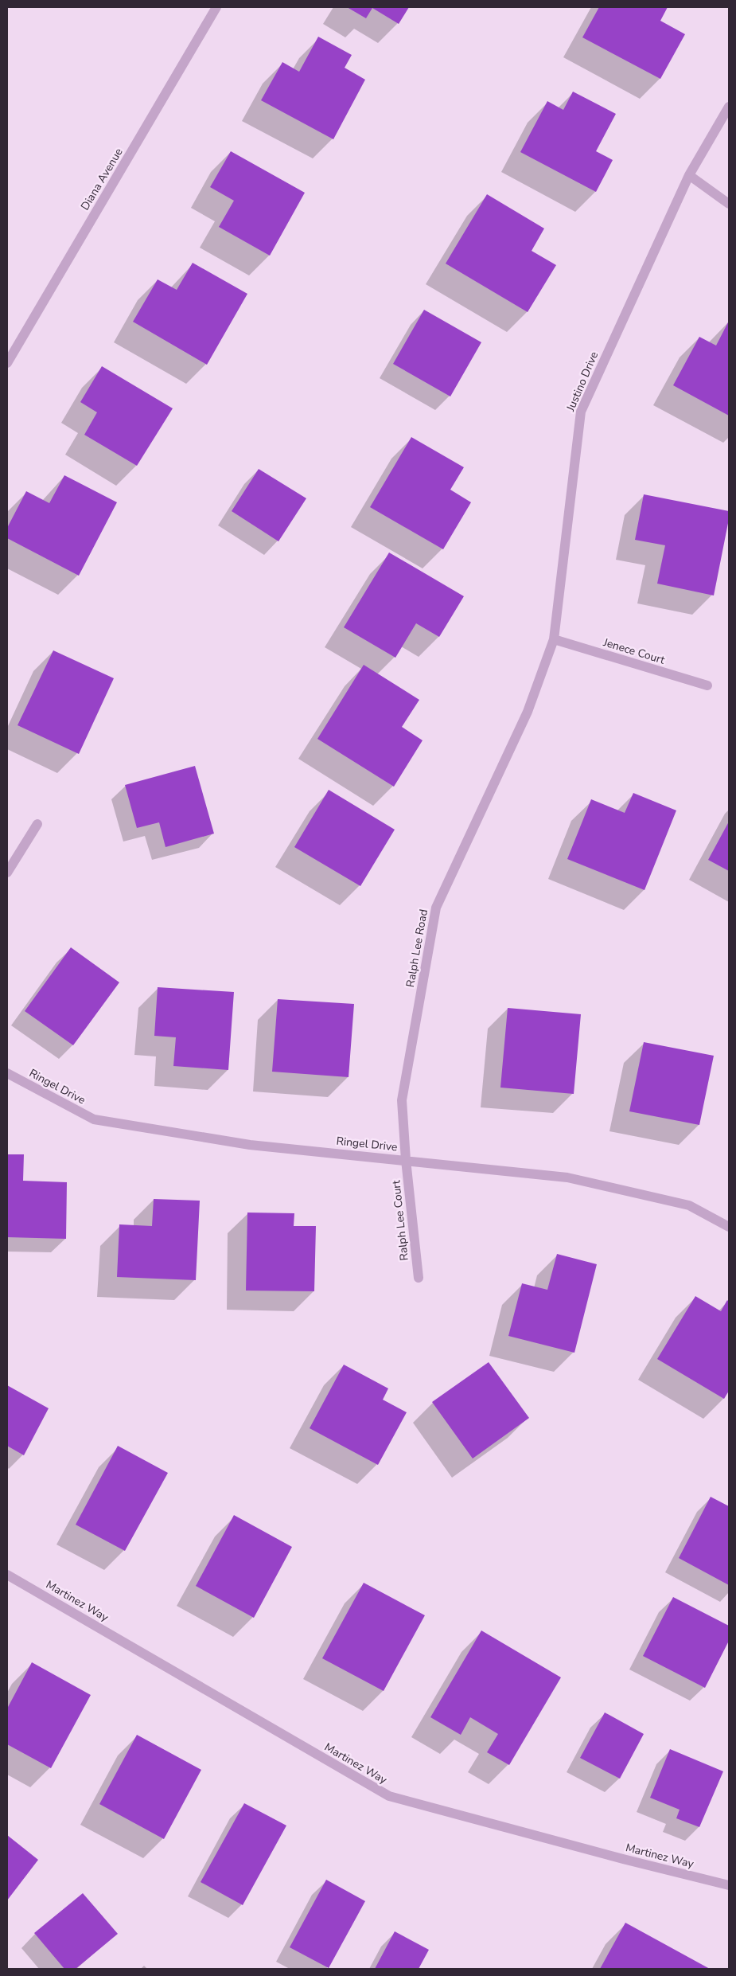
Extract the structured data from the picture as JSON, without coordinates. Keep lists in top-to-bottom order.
{
  "streets": {
    "street": [
      "Diana Avenue",
      "Justino Drive",
      "Jenece Court",
      "Ralph Lee Road",
      "Ringel Drive",
      "Ralph Lee Court",
      "Martinez Way"
    ]
  },
  "crossings": [
    ["Justino Drive", "Jenece Court"],
    ["Justino Drive", "Ralph Lee Road"],
    ["Ralph Lee Road", "Ringel Drive"],
    ["Ralph Lee Road", "Ralph Lee Court"],
    ["Ringel Drive", "Ralph Lee Court"]
  ]
}
